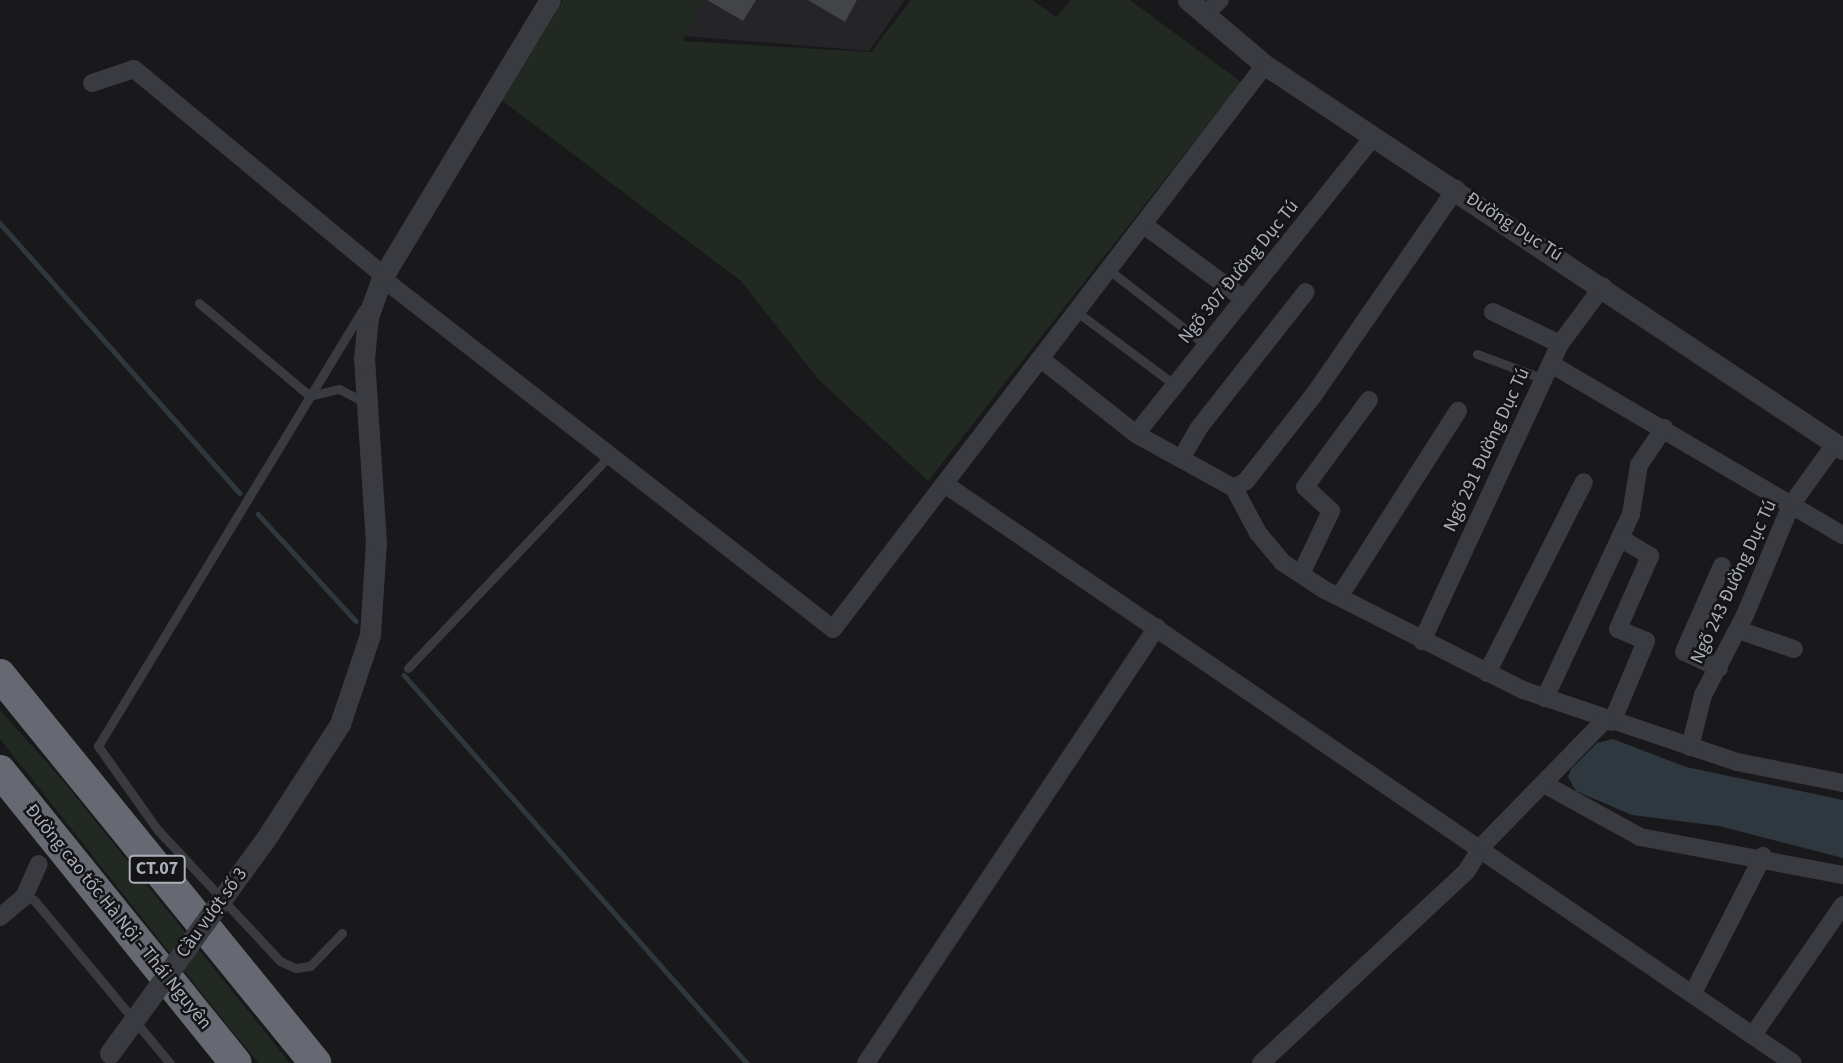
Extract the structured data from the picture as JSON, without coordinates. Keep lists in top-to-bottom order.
{
  "streets": {
    "highway": ["CT.07", "Đường cao tốc Hà Nội - Thái Nguyên"],
    "street": [
      "Đường Dục Tú",
      "Ngõ 307 Đường Dục Tú",
      "Ngõ 291 Đường Dục Tú",
      "Ngõ 243 Đường Dục Tú",
      "Cầu vượt số 3"
    ]
  },
  "crossings": [
    ["Đường Dục Tú", "Ngõ 307 Đường Dục Tú"],
    ["Đường Dục Tú", "Ngõ 291 Đường Dục Tú"],
    ["Đường Dục Tú", "Ngõ 243 Đường Dục Tú"]
  ]
}
